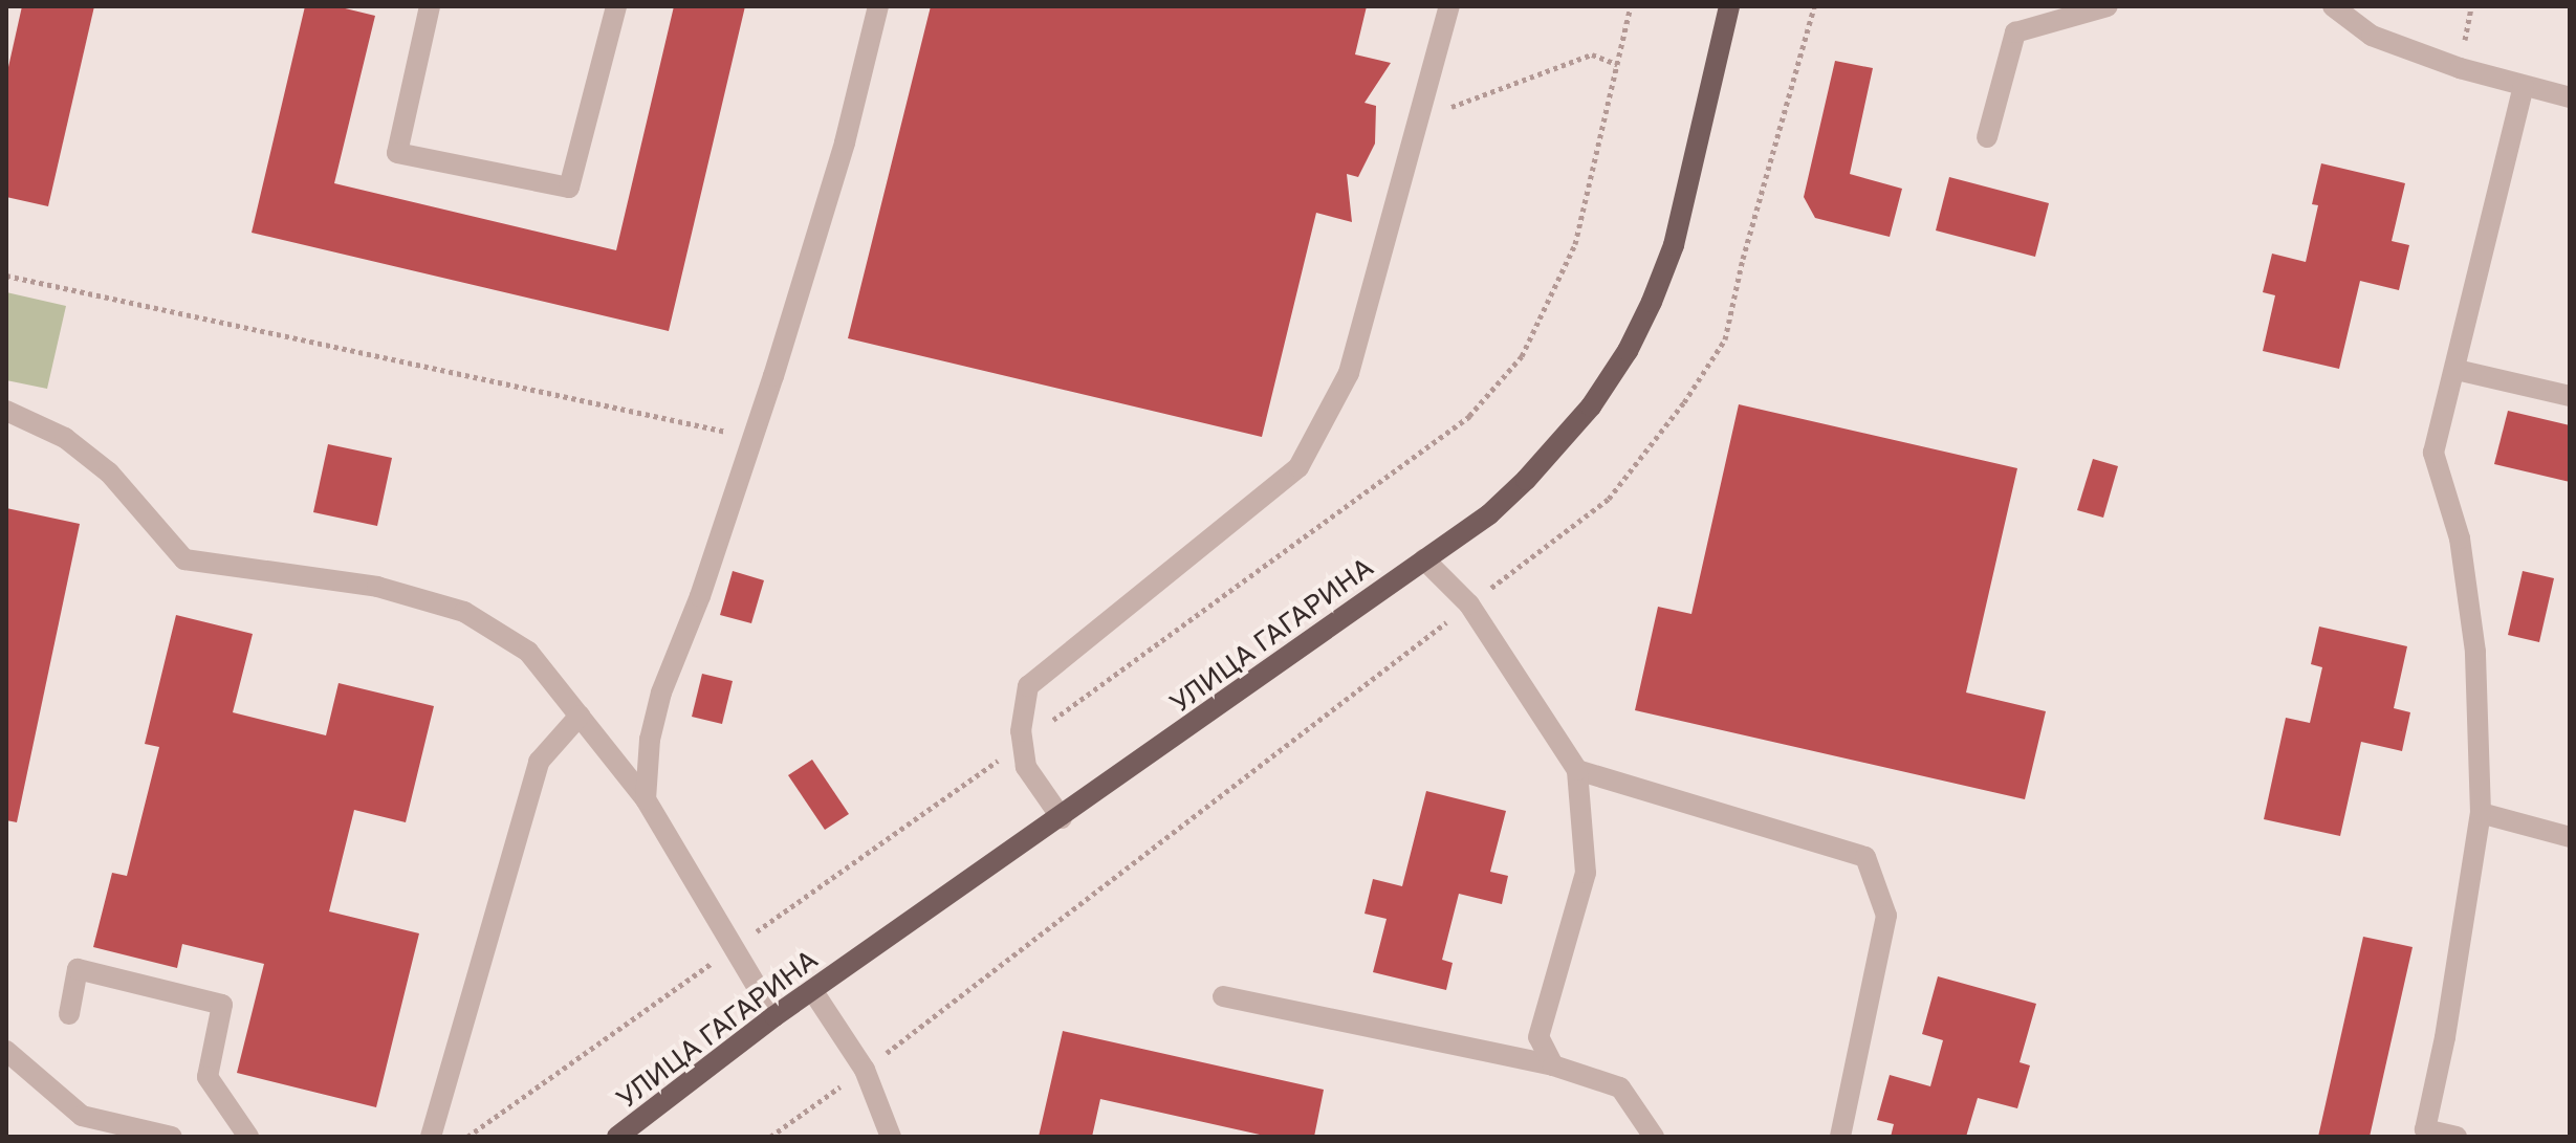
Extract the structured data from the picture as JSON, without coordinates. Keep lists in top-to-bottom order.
{
  "streets": {
    "main road": ["УЛИЦА ГАГАРИНА"]
  }
}
